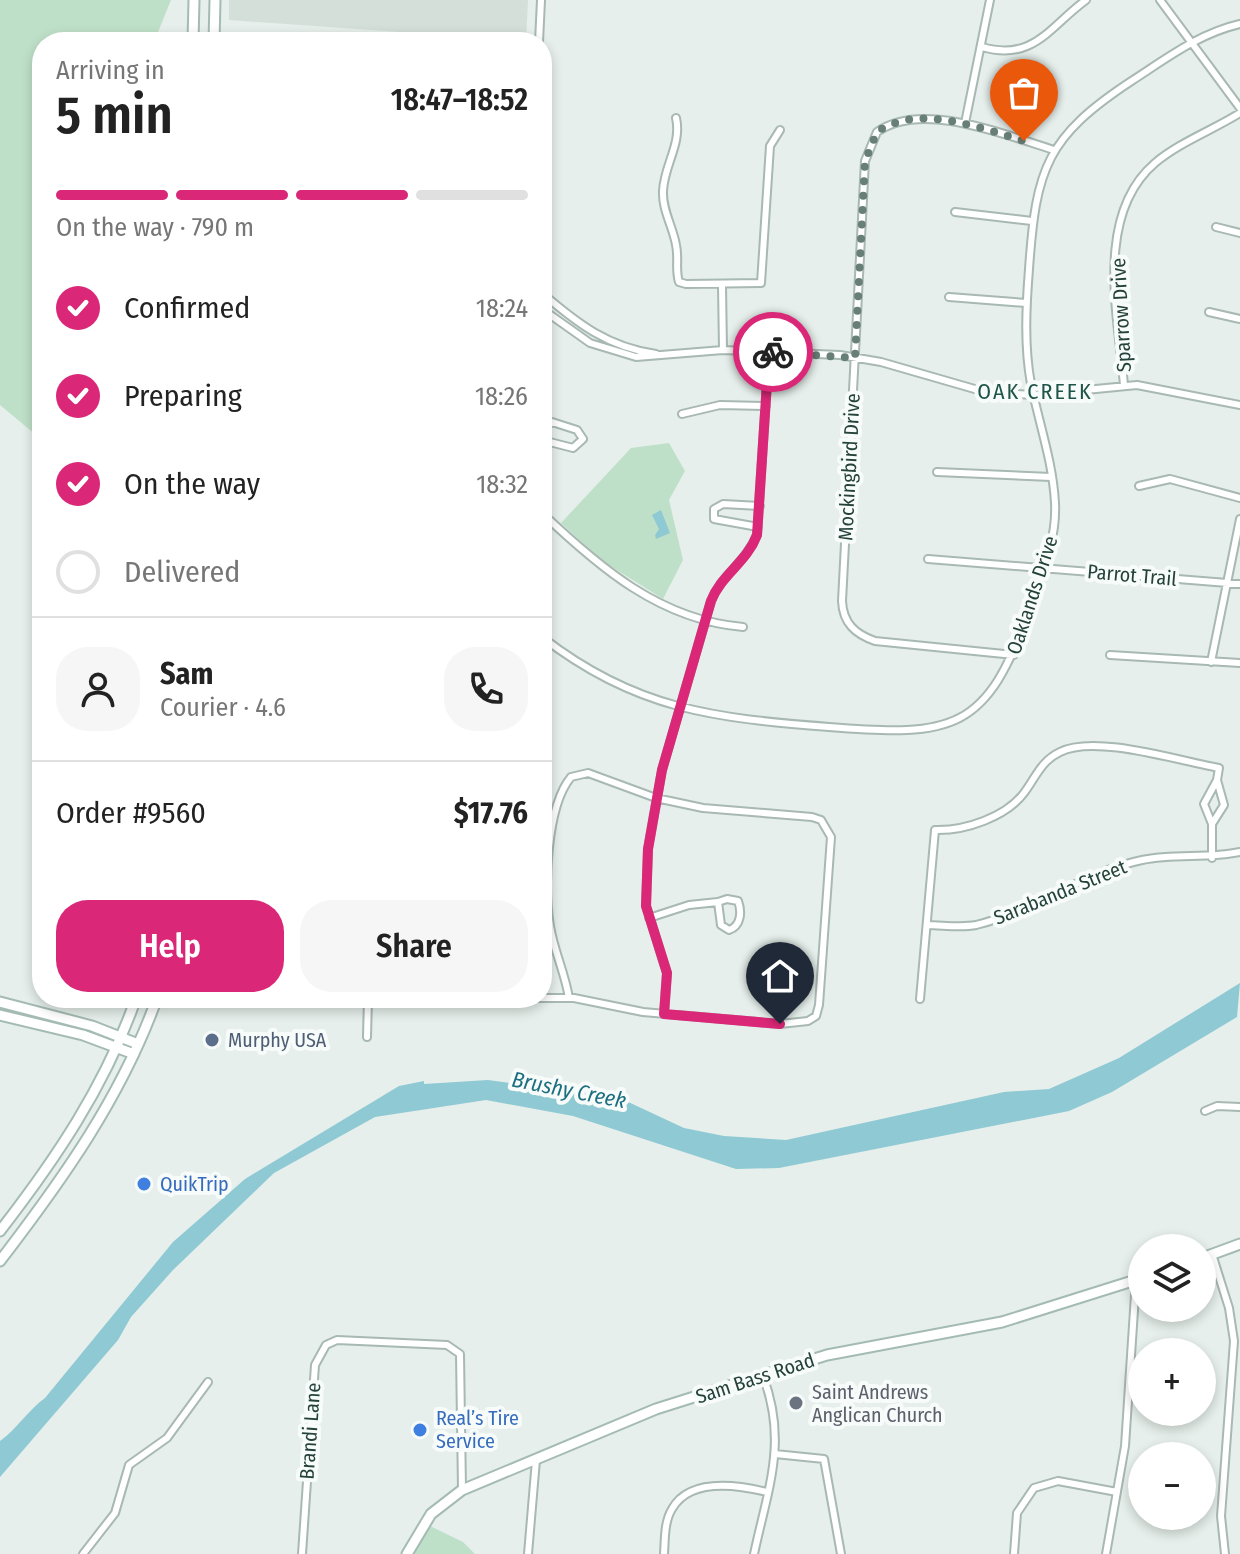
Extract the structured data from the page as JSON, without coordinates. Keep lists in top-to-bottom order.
{
  "streets": {
    "main road": ["Sam Bass Road"],
    "street": [
      "Sparrow Drive",
      "Mockingbird Drive",
      "Parrot Trail",
      "Oaklands Drive",
      "Sarabanda Street",
      "Brandi Lane"
    ]
  },
  "crossings": [
    ["Mockingbird Drive", "Oaklands Drive"],
    ["Parrot Trail", "Oaklands Drive"],
    ["Sam Bass Road", "Brandi Lane"]
  ],
  "districts": ["OAK CREEK"],
  "water": ["Brushy Creek"],
  "places": [
    "Murphy USA",
    "QuikTrip",
    "Saint Andrews Anglican Church",
    "Real’s Tire Service"
  ],
  "page": {
    "heading": ["5 min", "Arriving in", "18:47–18:52"],
    "panel": [
      "Sam",
      "Courier · 4.6",
      "Order #9560",
      "$17.76"
    ],
    "bar": "On the way · 790 m",
    "list": [
      ["Confirmed", "18:24"],
      ["Preparing", "18:26"],
      ["On the way", "18:32"],
      "Delivered"
    ],
    "buttons": ["Help", "Share"],
    "map_buttons": ["+", "−"]
  }
}
